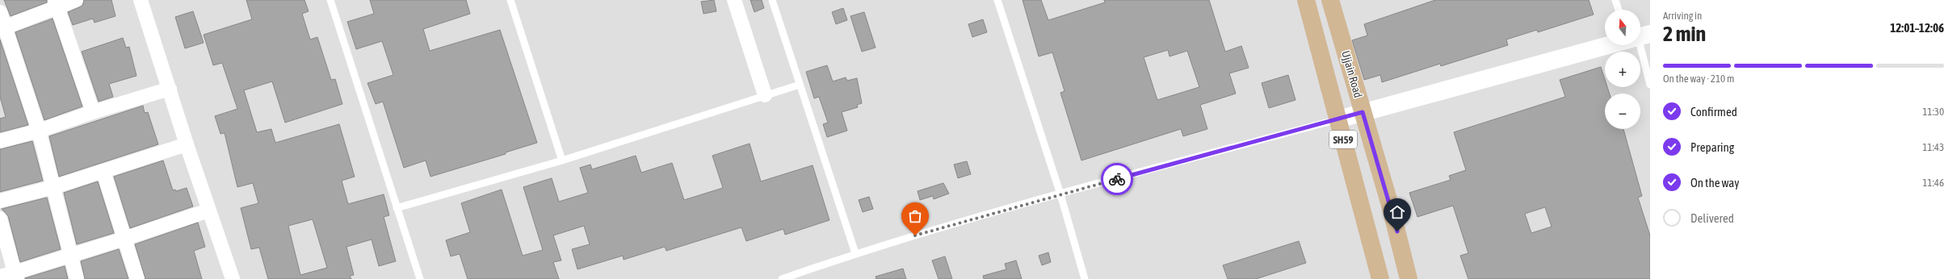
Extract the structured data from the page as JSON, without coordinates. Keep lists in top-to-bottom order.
{
  "streets": {
    "main road": ["Ujjain Road", "SH59"]
  },
  "north": "top",
  "page": {
    "heading": ["2 min", "Arriving in", "12:01–12:06"],
    "map_buttons": ["+", "−"],
    "bar": "On the way · 210 m",
    "list": [
      ["Confirmed", "11:30"],
      ["Preparing", "11:43"],
      ["On the way", "11:46"],
      "Delivered"
    ]
  }
}
